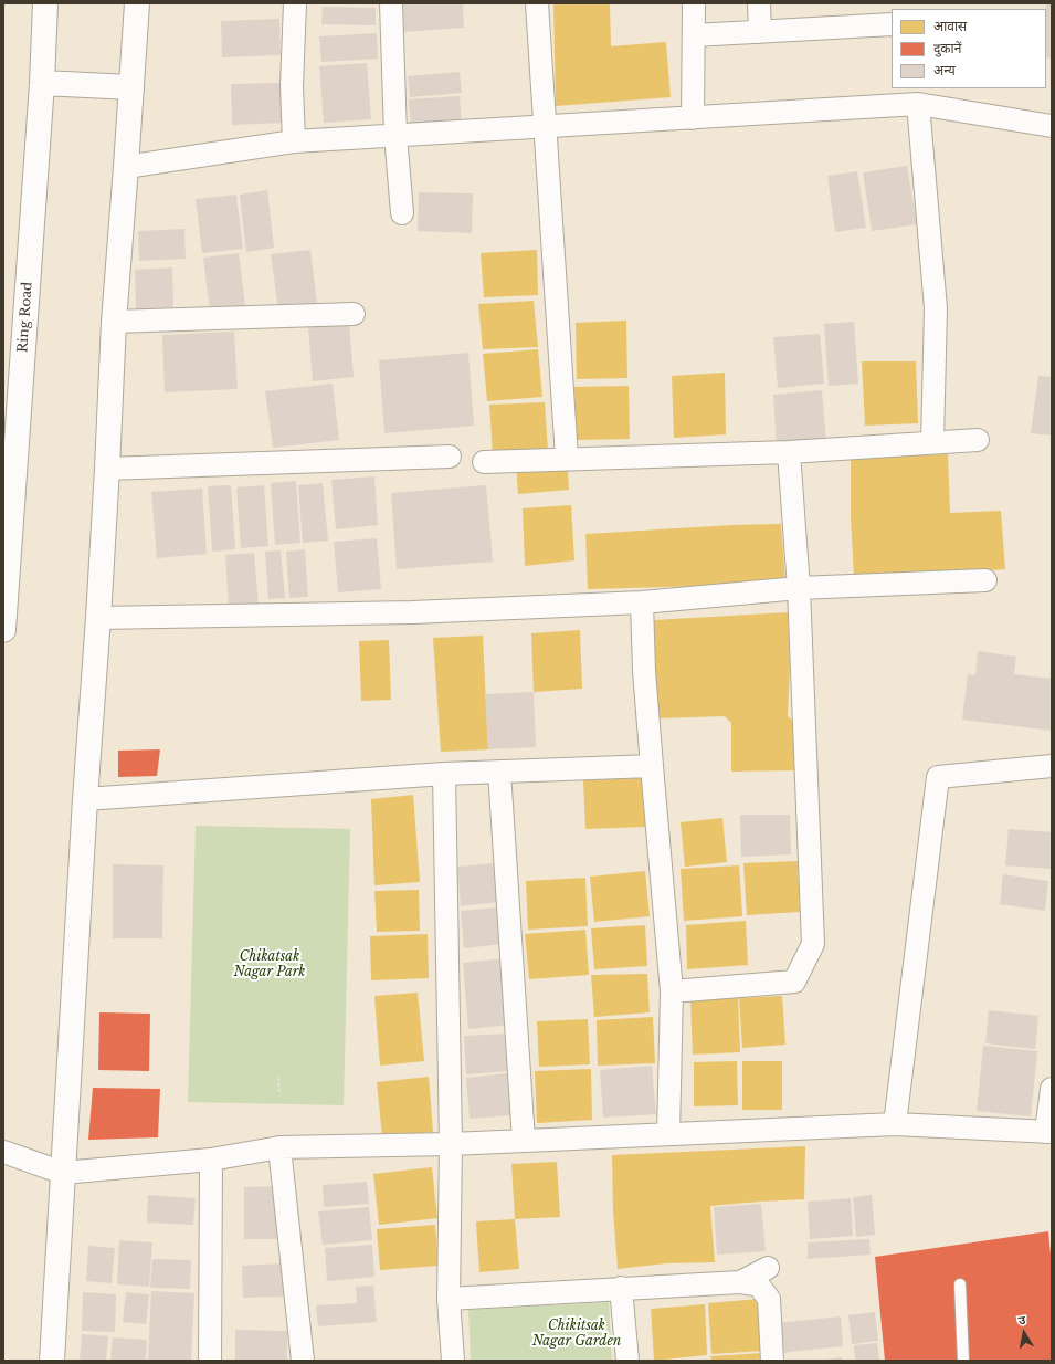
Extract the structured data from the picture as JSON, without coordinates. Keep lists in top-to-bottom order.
{
  "streets": {
    "street": ["Ring Road"]
  },
  "parks": ["Chikatsak Nagar Park", "Chikitsak Nagar Garden"],
  "legend": ["आवास", "दुकानें", "अन्य"],
  "north": "top"
}
